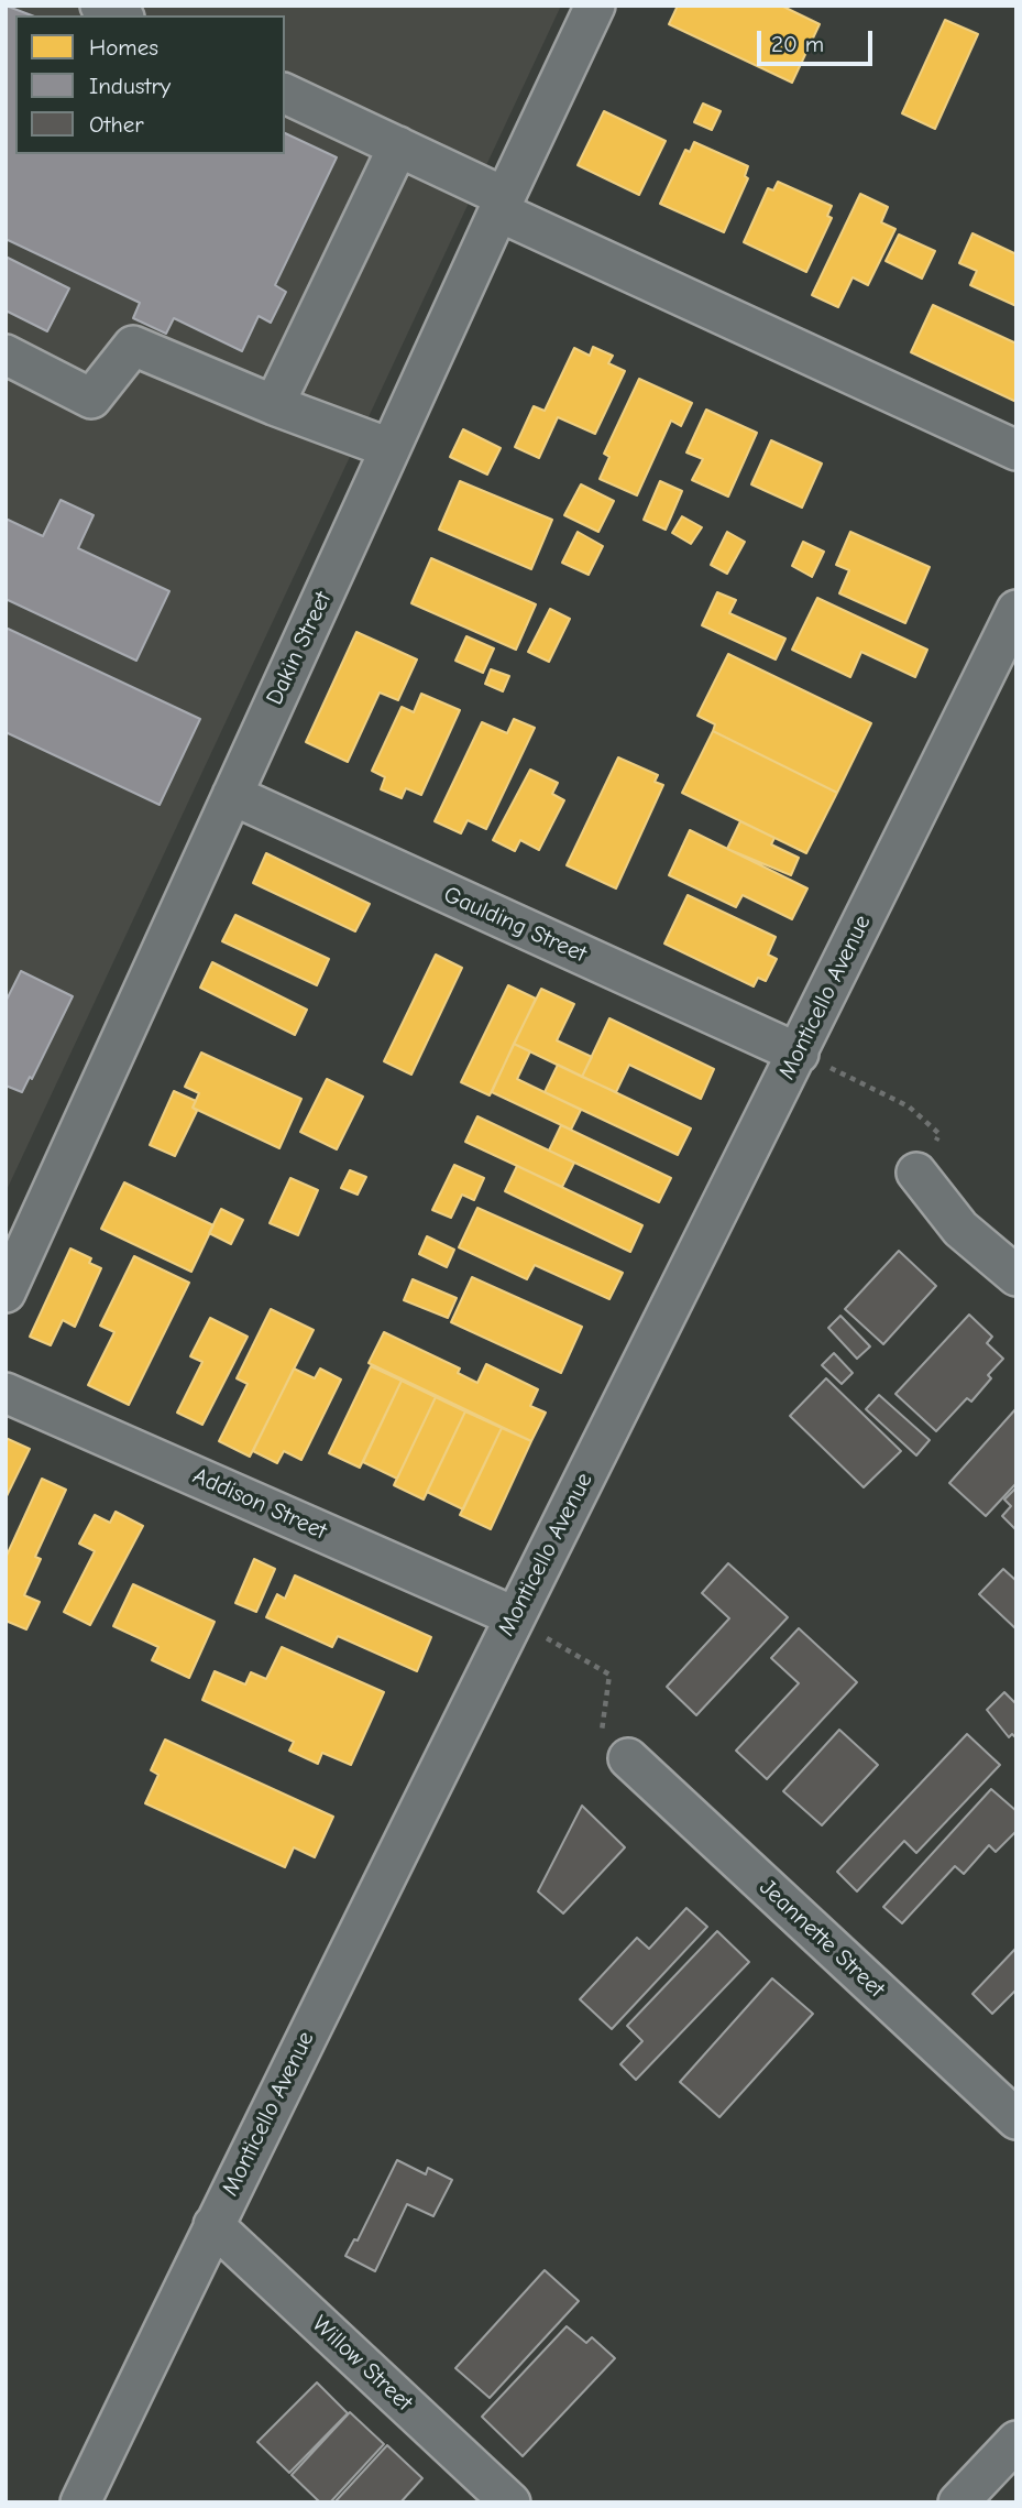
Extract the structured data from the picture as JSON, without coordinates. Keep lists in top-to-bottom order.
{
  "streets": {
    "street": [
      "Dakin Street",
      "Gaulding Street",
      "Monticello Avenue",
      "Addison Street",
      "Jeannette Street",
      "Willow Street"
    ]
  },
  "crossings": [
    ["Dakin Street", "Gaulding Street"],
    ["Gaulding Street", "Monticello Avenue"],
    ["Monticello Avenue", "Addison Street"],
    ["Monticello Avenue", "Willow Street"]
  ],
  "legend": ["Homes", "Industry", "Other"],
  "scale_bar": "20 m"
}
